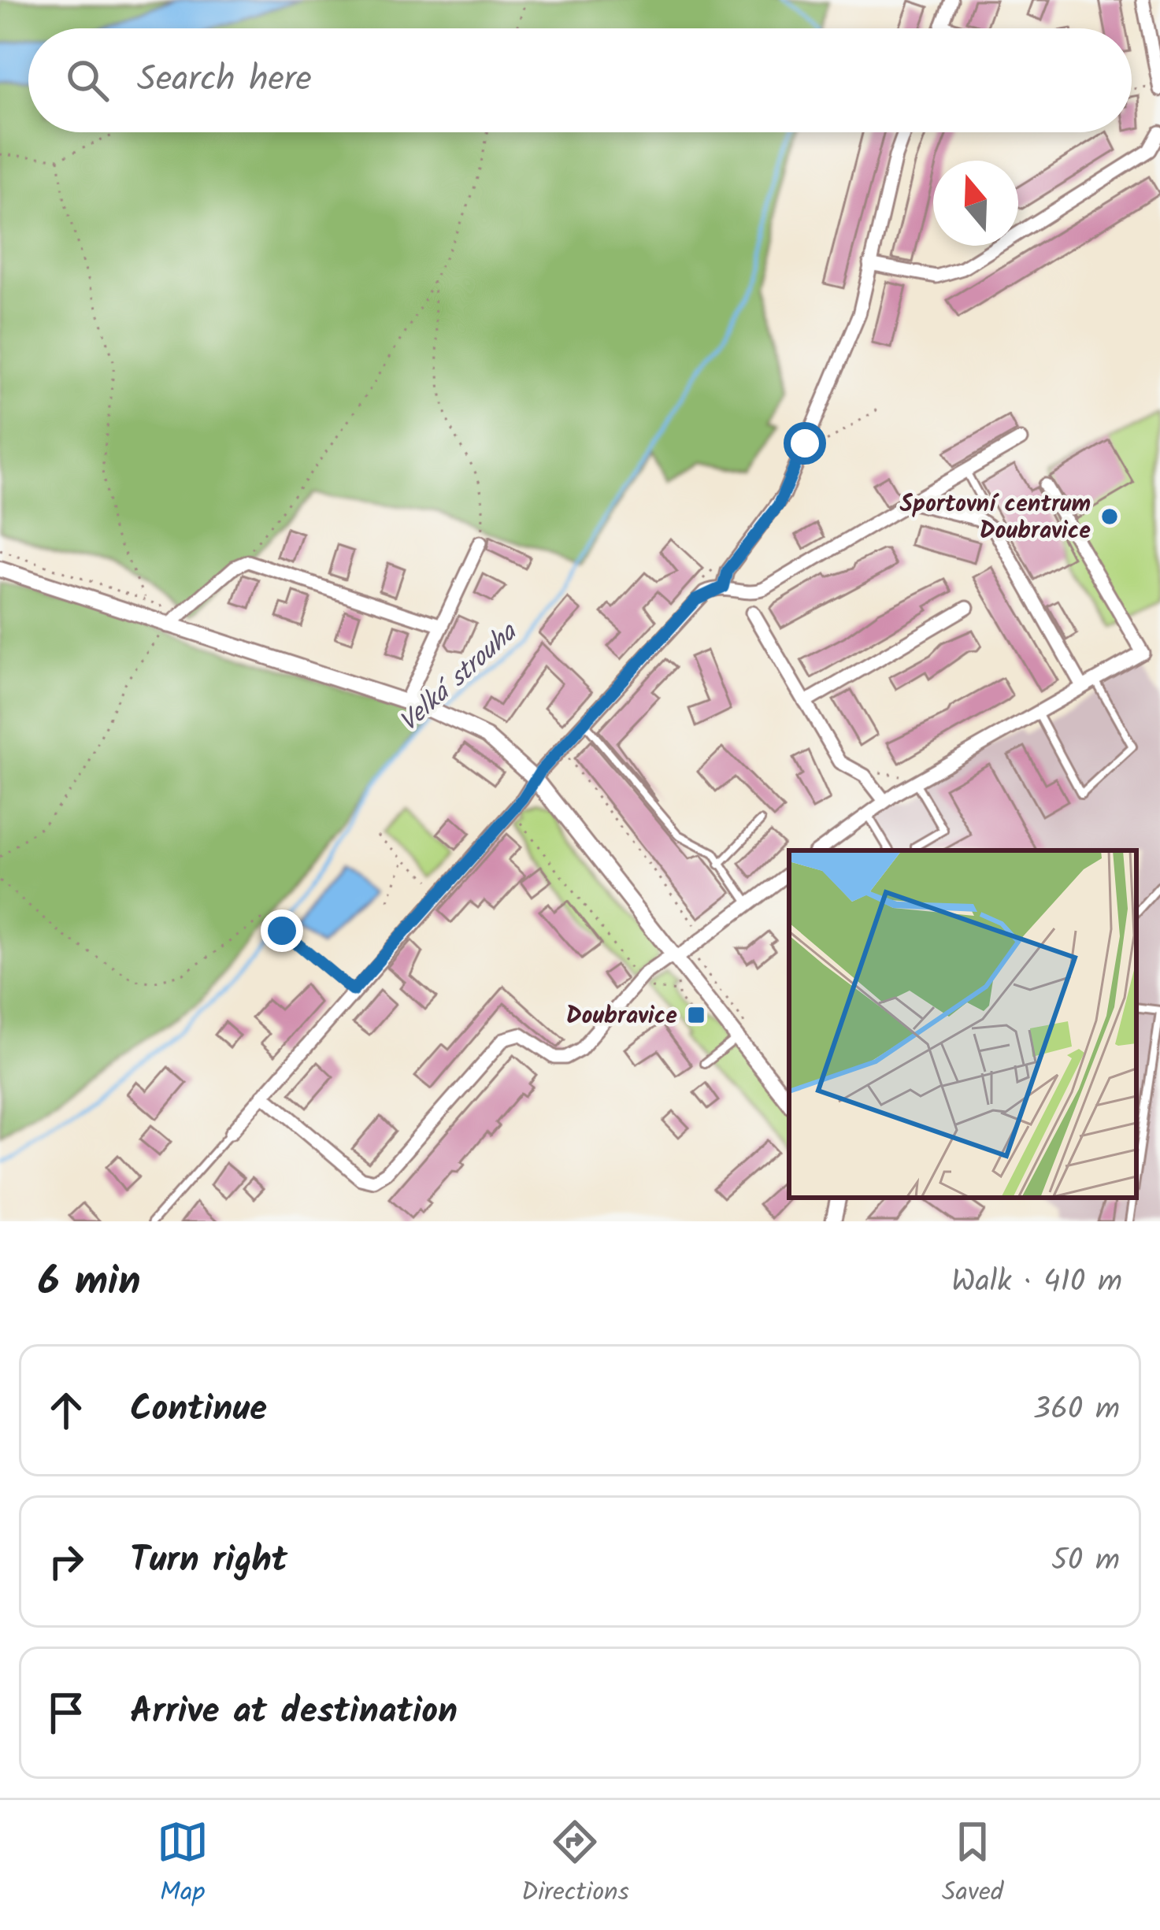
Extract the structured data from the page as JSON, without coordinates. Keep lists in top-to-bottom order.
{
  "water": ["Velká strouha"],
  "places": {
    "other": ["Sportovní centrum Doubravice"],
    "transit": ["Doubravice"]
  },
  "north": "top",
  "page": {
    "search": "Search here",
    "heading": ["6 min", "Walk · 410 m"],
    "list": [
      ["Continue", "360 m"],
      ["Turn right", "50 m"],
      "Arrive at destination"
    ],
    "nav": ["Map", "Directions", "Saved"]
  }
}
